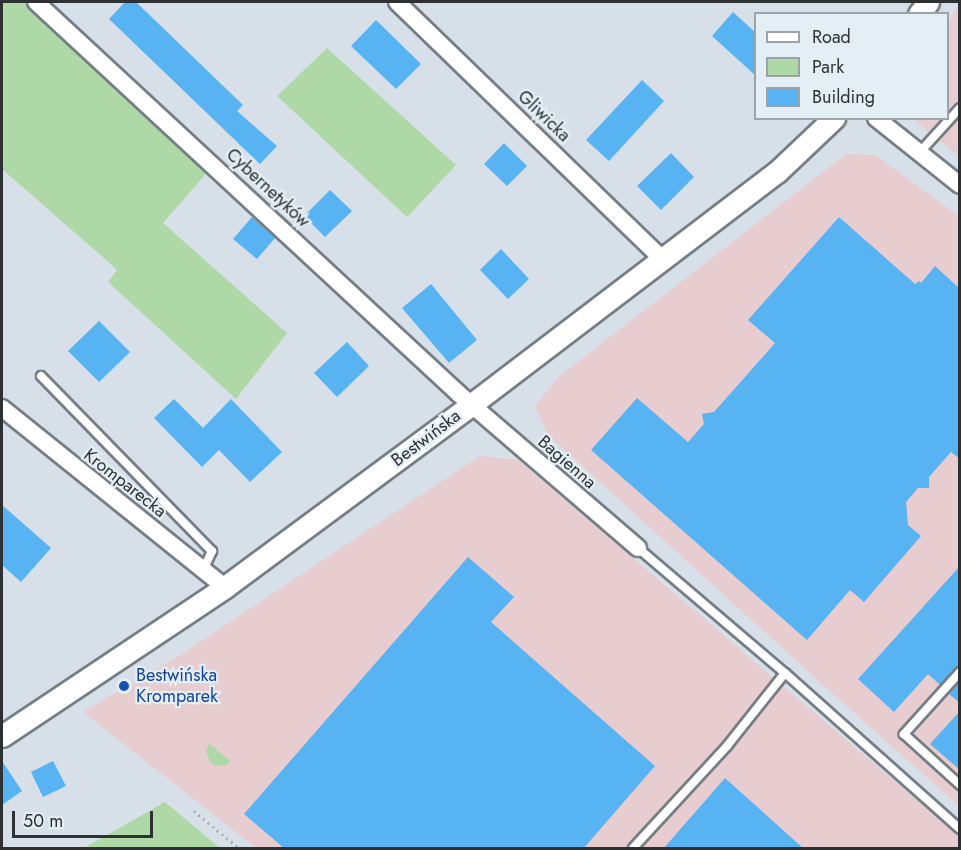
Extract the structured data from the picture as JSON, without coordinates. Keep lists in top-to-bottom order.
{
  "streets": {
    "street": [
      "Gliwicka",
      "Cybernetyków",
      "Bestwińska",
      "Bagienna",
      "Kromparecka"
    ]
  },
  "crossings": [
    ["Gliwicka", "Bestwińska"],
    ["Cybernetyków", "Bestwińska"],
    ["Cybernetyków", "Bagienna"],
    ["Bestwińska", "Bagienna"],
    ["Bestwińska", "Kromparecka"]
  ],
  "places": ["Bestwińska Kromparek"],
  "legend": ["Road", "Park", "Building"],
  "scale_bar": "50 m"
}
